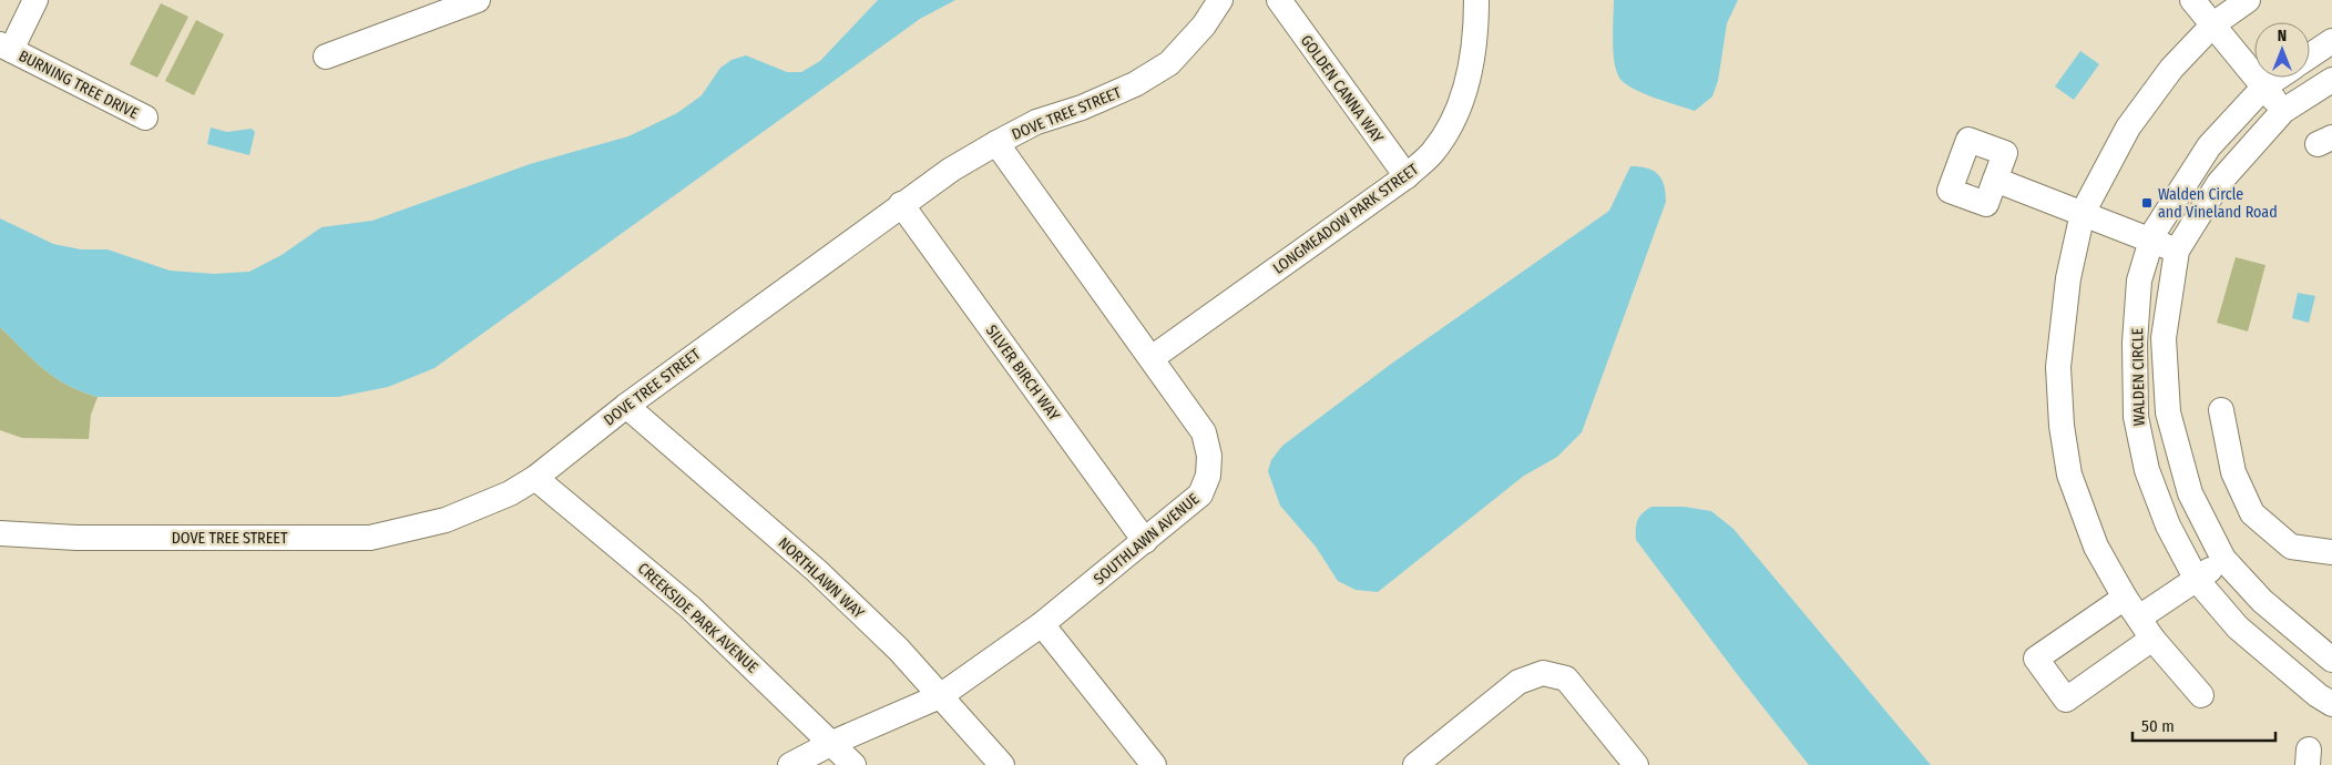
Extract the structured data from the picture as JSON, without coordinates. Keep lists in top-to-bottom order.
{
  "streets": {
    "street": [
      "BURNING TREE DRIVE",
      "GOLDEN CANNA WAY",
      "DOVE TREE STREET",
      "LONGMEADOW PARK STREET",
      "SILVER BIRCH WAY",
      "WALDEN CIRCLE",
      "SOUTHLAWN AVENUE",
      "NORTHLAWN WAY",
      "CREEKSIDE PARK AVENUE"
    ]
  },
  "crossings": [
    ["GOLDEN CANNA WAY", "LONGMEADOW PARK STREET"],
    ["DOVE TREE STREET", "SILVER BIRCH WAY"],
    ["DOVE TREE STREET", "SOUTHLAWN AVENUE"],
    ["DOVE TREE STREET", "NORTHLAWN WAY"],
    ["DOVE TREE STREET", "CREEKSIDE PARK AVENUE"],
    ["LONGMEADOW PARK STREET", "SOUTHLAWN AVENUE"],
    ["SILVER BIRCH WAY", "SOUTHLAWN AVENUE"],
    ["SOUTHLAWN AVENUE", "NORTHLAWN WAY"],
    ["SOUTHLAWN AVENUE", "CREEKSIDE PARK AVENUE"]
  ],
  "places": {
    "transit": ["Walden Circle and Vineland Road"]
  },
  "scale_bar": "50 m",
  "north": "top"
}
